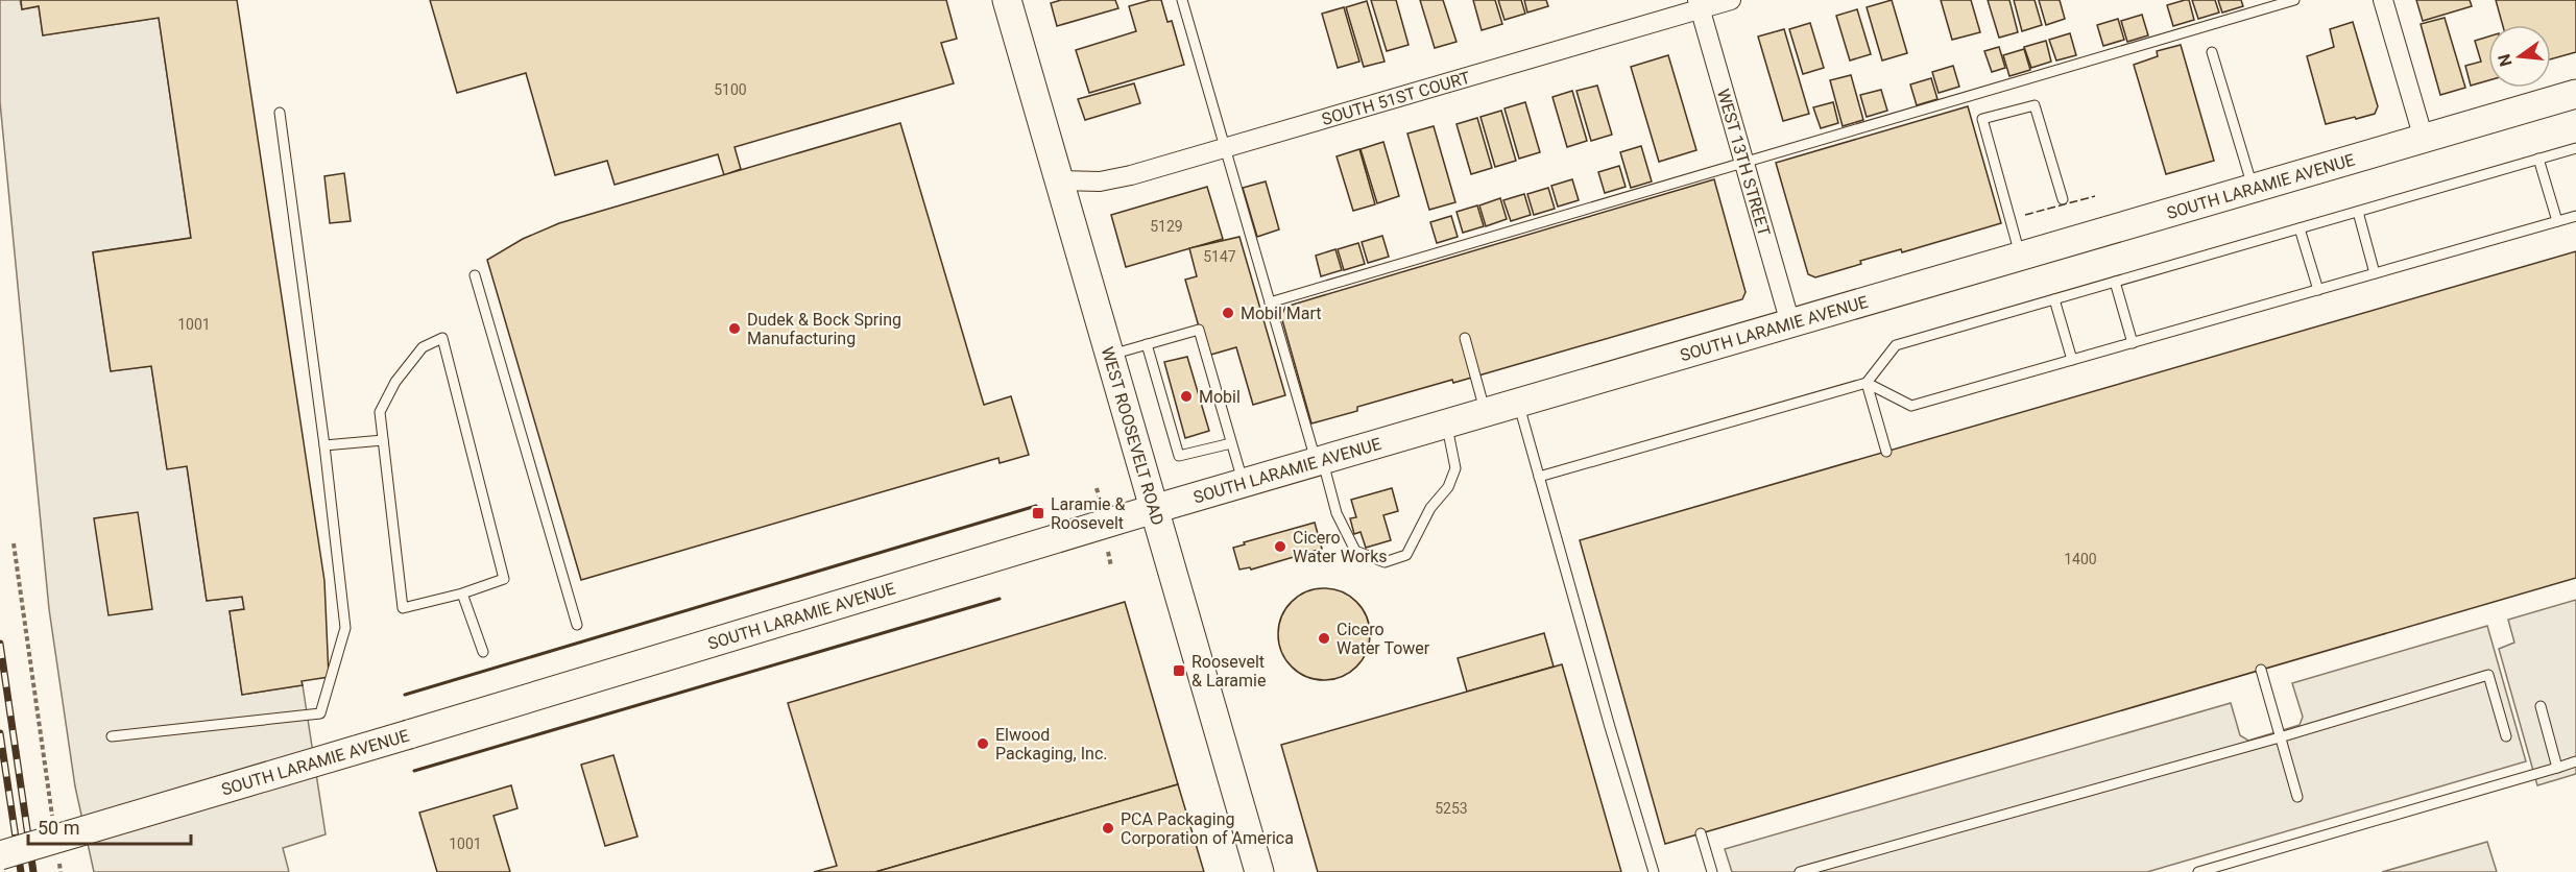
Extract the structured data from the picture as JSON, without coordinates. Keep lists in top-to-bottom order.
{
  "streets": {
    "main road": ["SOUTH LARAMIE AVENUE", "WEST ROOSEVELT ROAD"],
    "street": ["SOUTH 51ST COURT", "WEST 13TH STREET"]
  },
  "crossings": [
    ["SOUTH 51ST COURT", "WEST 13TH STREET"],
    ["SOUTH 51ST COURT", "WEST ROOSEVELT ROAD"],
    ["WEST 13TH STREET", "SOUTH LARAMIE AVENUE"],
    ["SOUTH LARAMIE AVENUE", "WEST ROOSEVELT ROAD"]
  ],
  "places": {
    "other": [
      "Mobil Mart",
      "Dudek & Bock Spring Manufacturing",
      "Mobil",
      "Cicero Water Works",
      "Cicero Water Tower",
      "Elwood Packaging, Inc.",
      "PCA Packaging Corporation of America"
    ],
    "transit": ["Laramie & Roosevelt", "Roosevelt & Laramie"]
  },
  "house_numbers": [
    "5100",
    "5129",
    "5147",
    "1001",
    "1400",
    "5253",
    "1001"
  ],
  "scale_bar": "50 m",
  "north": "left"
}
